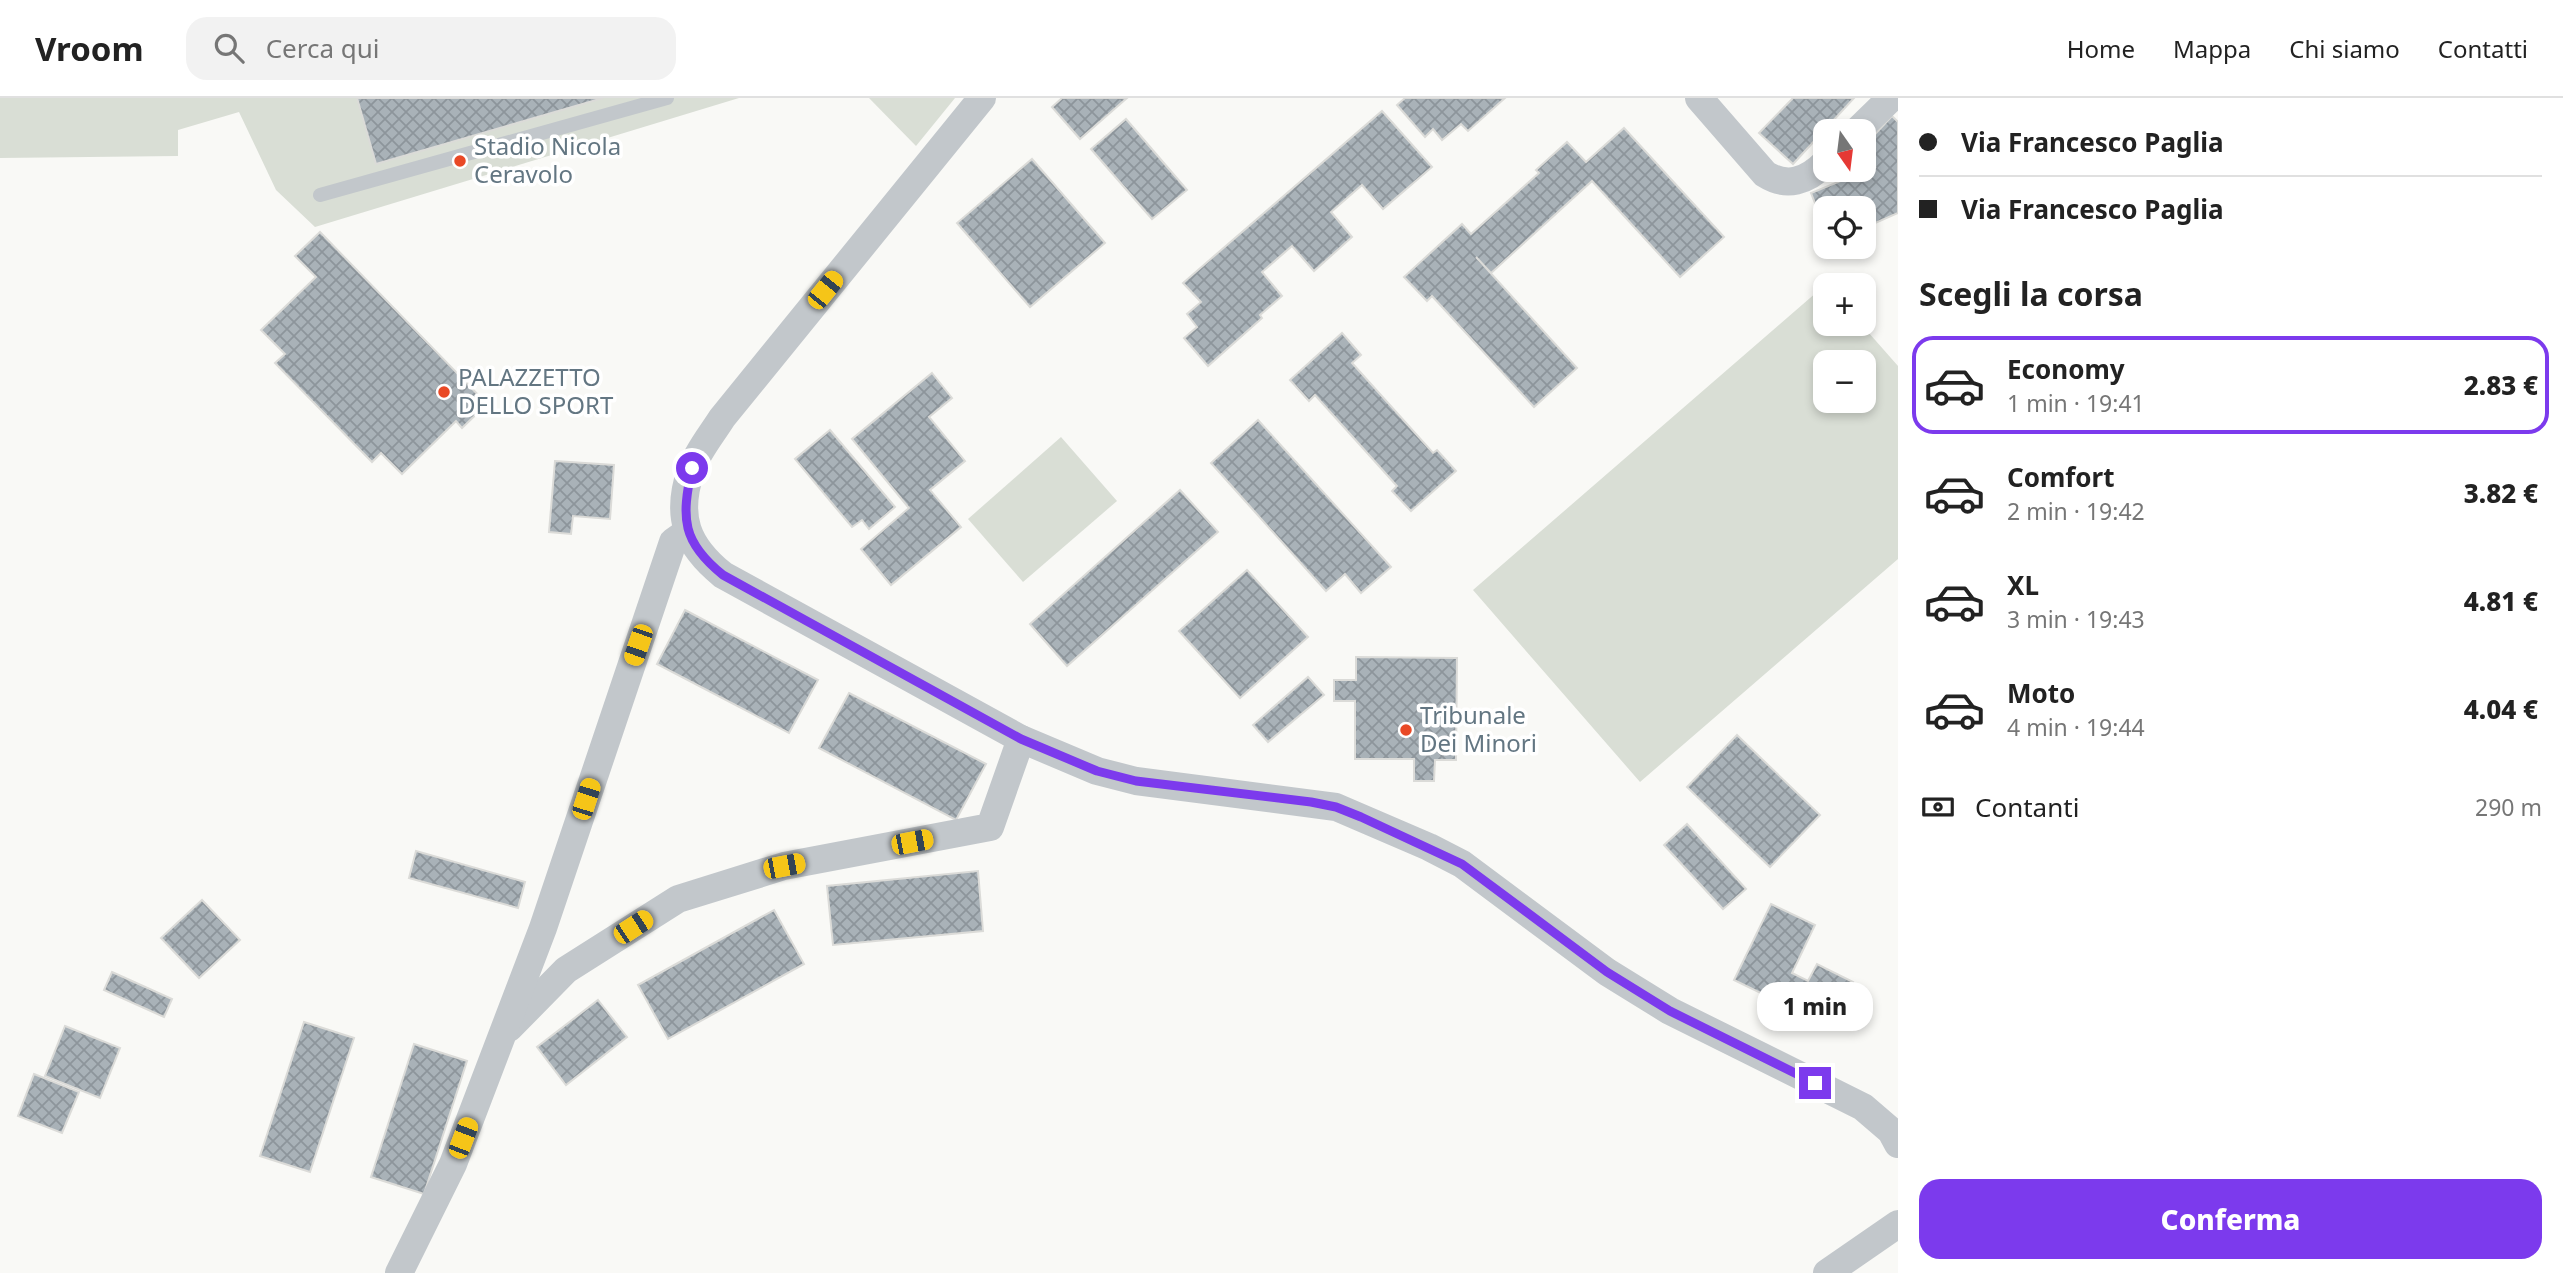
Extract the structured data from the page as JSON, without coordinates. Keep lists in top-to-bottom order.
{
  "places": ["Stadio Nicola Ceravolo", "PALAZZETTO DELLO SPORT", "Tribunale Dei Minori"],
  "north": "bottom",
  "page": {
    "header": "Vroom",
    "search": "Cerca qui",
    "nav": [
      "Home",
      "Mappa",
      "Chi siamo",
      "Contatti"
    ],
    "banner": ["Via Francesco Paglia", "Via Francesco Paglia"],
    "map_buttons": ["+", "−"],
    "heading": "Scegli la corsa",
    "list": [
      {
        "name": "Economy",
        "note": "1 min · 19:41",
        "value": "2.83 €"
      },
      {
        "name": "Comfort",
        "note": "2 min · 19:42",
        "value": "3.82 €"
      },
      {
        "name": "XL",
        "note": "3 min · 19:43",
        "value": "4.81 €"
      },
      {
        "name": "Moto",
        "note": "4 min · 19:44",
        "value": "4.04 €"
      }
    ],
    "pay": ["Contanti", "290 m"],
    "bubble": "1 min",
    "buttons": "Conferma"
  }
}
